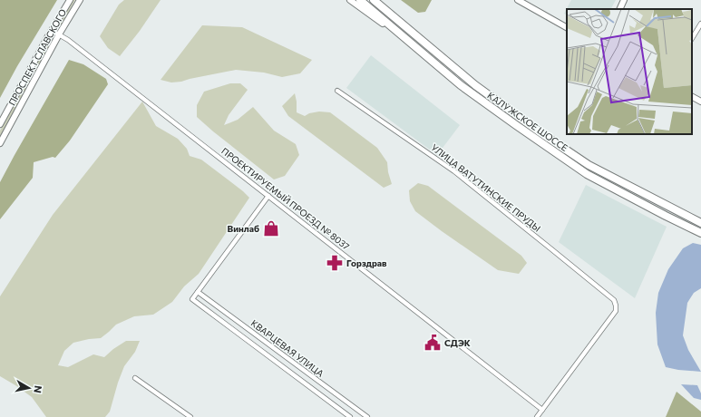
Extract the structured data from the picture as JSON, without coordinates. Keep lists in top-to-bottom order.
{
  "streets": {
    "highway": ["КАЛУЖСКОЕ ШОССЕ"],
    "main road": ["ПРОСПЕКТ СЛАВСКОГО"],
    "street": ["УЛИЦА ВАТУТИНСКИЕ ПРУДЫ", "ПРОЕКТИРУЕМЫЙ ПРОЕЗД № 8037", "КВАРЦЕВАЯ УЛИЦА"]
  },
  "crossings": [
    ["ПРОСПЕКТ СЛАВСКОГО", "ПРОЕКТИРУЕМЫЙ ПРОЕЗД № 8037"],
    ["УЛИЦА ВАТУТИНСКИЕ ПРУДЫ", "ПРОЕКТИРУЕМЫЙ ПРОЕЗД № 8037"]
  ],
  "places": {
    "shop": ["Винлаб"],
    "pharmacy": ["Горздрав"],
    "public building": ["СДЭК"]
  },
  "north": "right"
}
